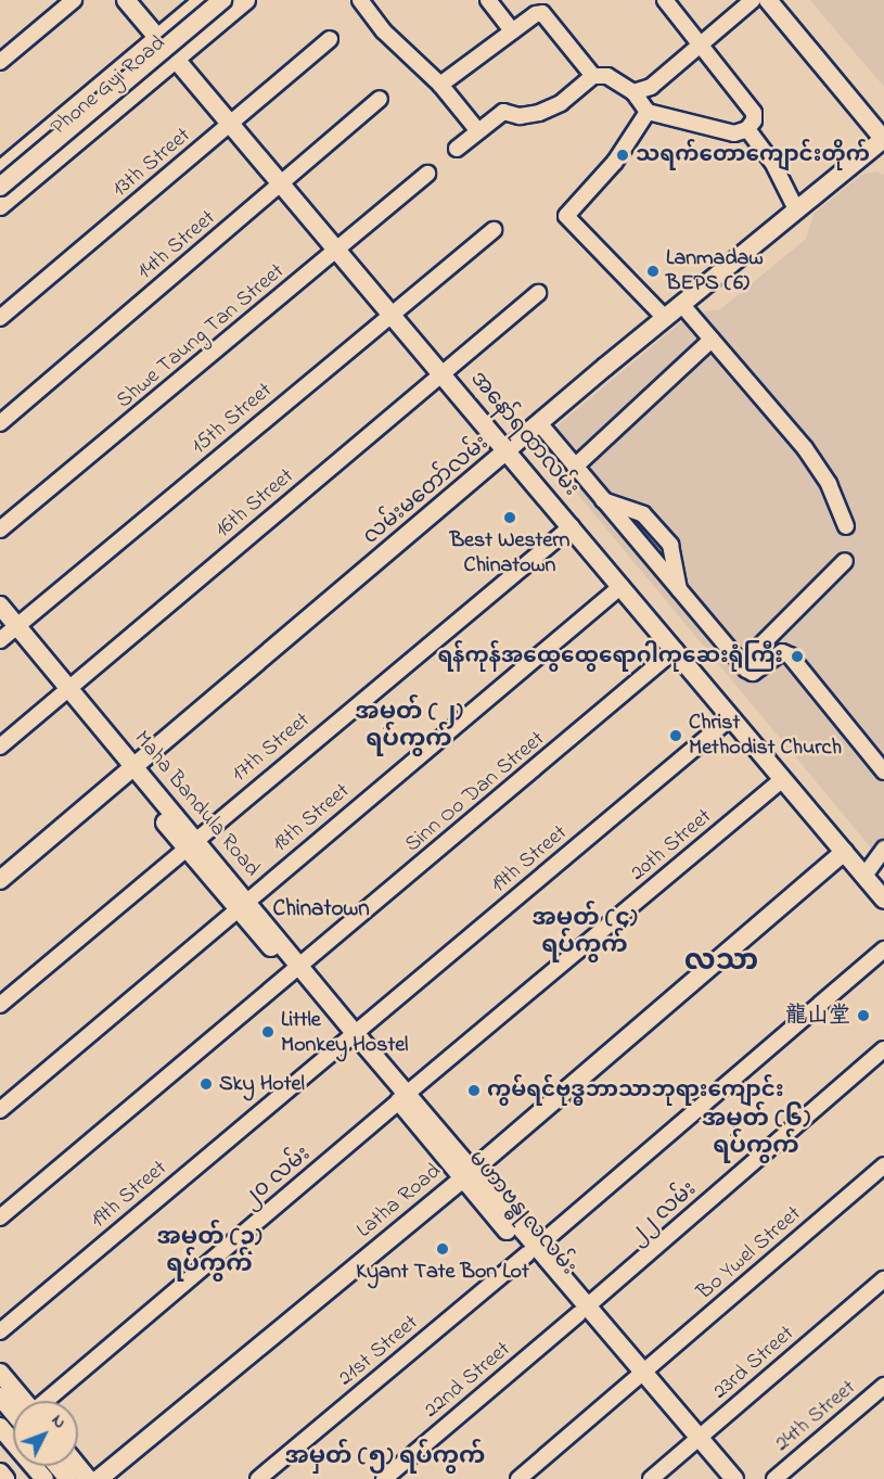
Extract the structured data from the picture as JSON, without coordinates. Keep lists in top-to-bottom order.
{
  "streets": {
    "main road": [
      "Phone Gyi Road",
      "အနော်ရထာလမ်း",
      "လမ်းမတော်လမ်း",
      "Latha Road",
      "မဟာဗန္ဓုလလမ်း"
    ],
    "street": [
      "13th Street",
      "14th Street",
      "Shwe Taung Tan Street",
      "15th Street",
      "16th Street",
      "17th Street",
      "Sinn Oo Dan Street",
      "18th Street",
      "20th Street",
      "19th Street",
      "၂၀ လမ်း",
      "၂၂ လမ်း",
      "Bo Ywel Street",
      "21st Street",
      "23rd Street",
      "22nd Street",
      "24th Street"
    ]
  },
  "crossings": [
    ["Phone Gyi Road", "အနော်ရထာလမ်း"],
    ["13th Street", "အနော်ရထာလမ်း"],
    ["14th Street", "အနော်ရထာလမ်း"],
    ["Shwe Taung Tan Street", "အနော်ရထာလမ်း"],
    ["15th Street", "အနော်ရထာလမ်း"],
    ["အနော်ရထာလမ်း", "လမ်းမတော်လမ်း"],
    ["အနော်ရထာလမ်း", "16th Street"],
    ["အနော်ရထာလမ်း", "17th Street"],
    ["အနော်ရထာလမ်း", "Sinn Oo Dan Street"],
    ["အနော်ရထာလမ်း", "18th Street"],
    ["အနော်ရထာလမ်း", "20th Street"],
    ["အနော်ရထာလမ်း", "19th Street"],
    ["အနော်ရထာလမ်း", "Latha Road"],
    ["20th Street", "၂၀ လမ်း"],
    ["20th Street", "မဟာဗန္ဓုလလမ်း"],
    ["19th Street", "မဟာဗန္ဓုလလမ်း"],
    ["၂၀ လမ်း", "မဟာဗန္ဓုလလမ်း"],
    ["Latha Road", "မဟာဗန္ဓုလလမ်း"],
    ["မဟာဗန္ဓုလလမ်း", "၂၂ လမ်း"],
    ["မဟာဗန္ဓုလလမ်း", "Bo Ywel Street"],
    ["မဟာဗန္ဓုလလမ်း", "21st Street"],
    ["မဟာဗန္ဓုလလမ်း", "23rd Street"],
    ["မဟာဗန္ဓုလလမ်း", "22nd Street"],
    ["၂၂ လမ်း", "22nd Street"]
  ],
  "districts": [
    "အမှတ် (၂) ရပ်ကွက်",
    "Chinatown",
    "အမှတ် (၄) ရပ်ကွက်",
    "လသာ",
    "အမှတ် (၆) ရပ်ကွက်",
    "အမှတ် (၃) ရပ်ကွက်",
    "အမှတ် (၅) ရပ်ကွက်"
  ],
  "places": [
    "သရက်တောကျောင်းတိုက်",
    "Lanmadaw BEPS (6)",
    "Best Western Chinatown",
    "ရန်ကုန်အထွေထွေရောဂါကုဆေးရုံကြီး",
    "Christ Methodist Church",
    "龍山堂",
    "Little Monkey Hostel",
    "Sky Hotel",
    "ကွမ်ရင်ဗုဒ္ဓဘာသာဘုရားကျောင်း",
    "Kyant Tate Bon Lot"
  ],
  "north": "top right"
}
